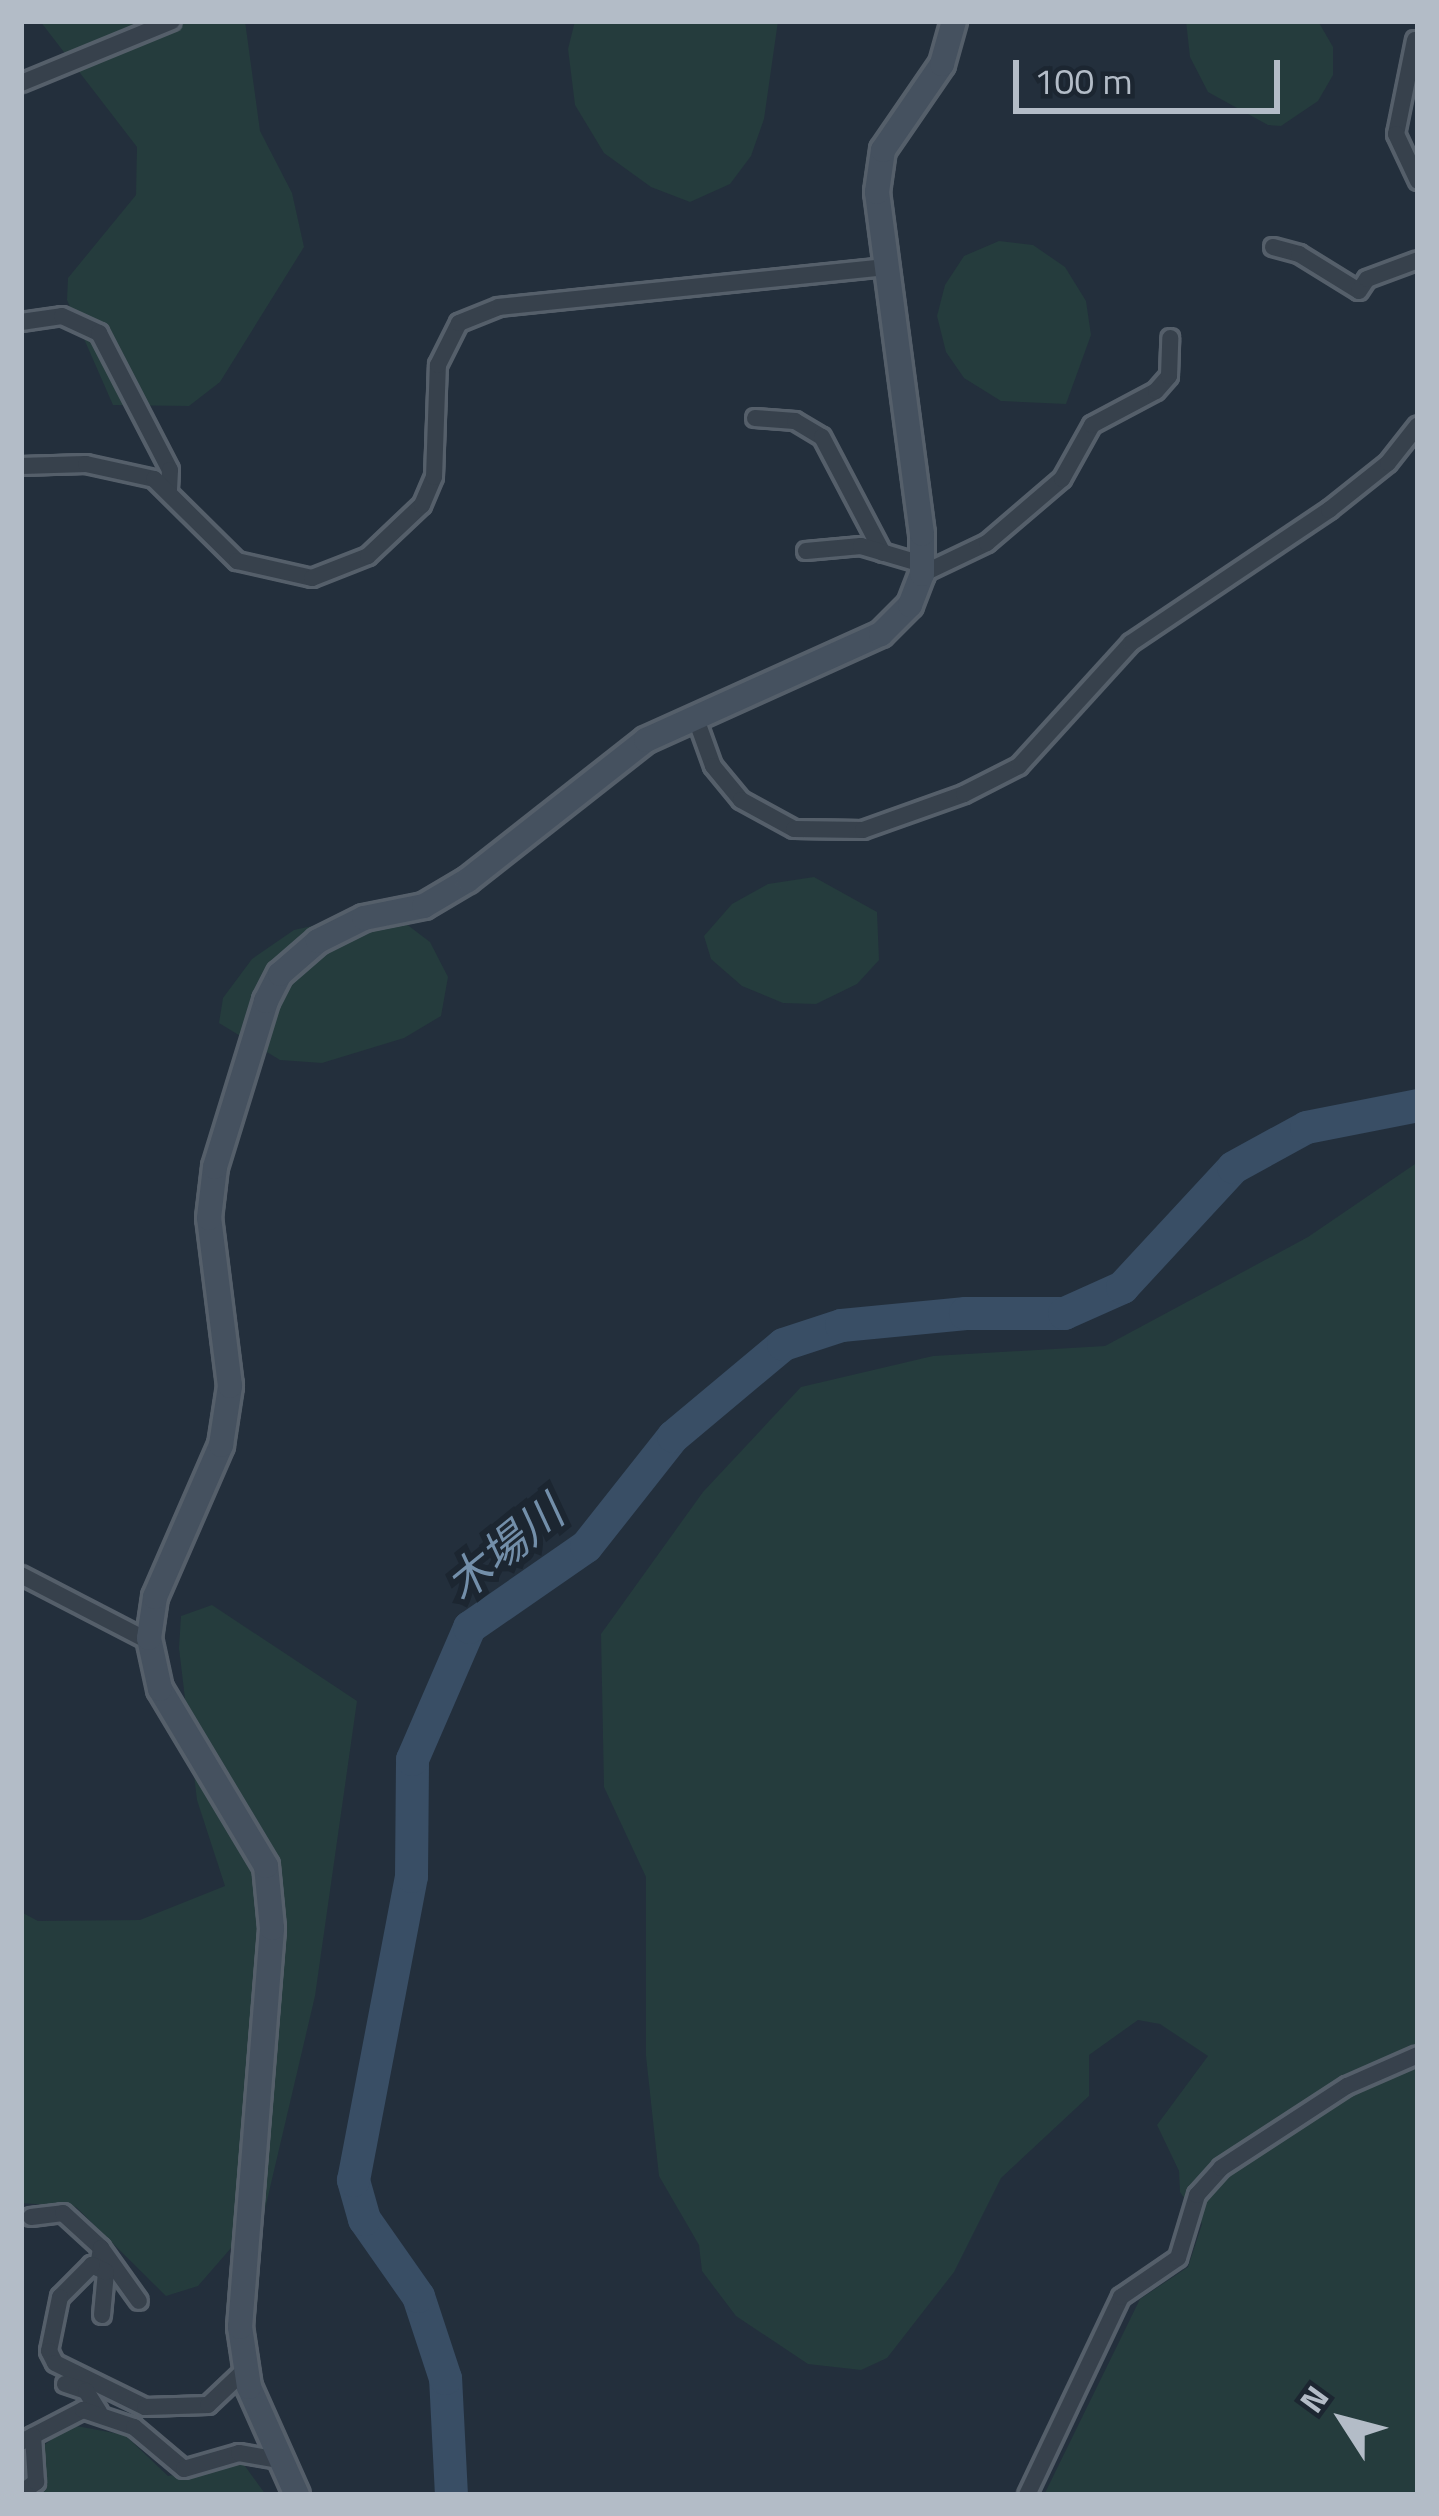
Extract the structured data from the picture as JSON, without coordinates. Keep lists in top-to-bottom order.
{
  "water": ["木場川"],
  "scale_bar": "100 m",
  "north": "top left"
}
